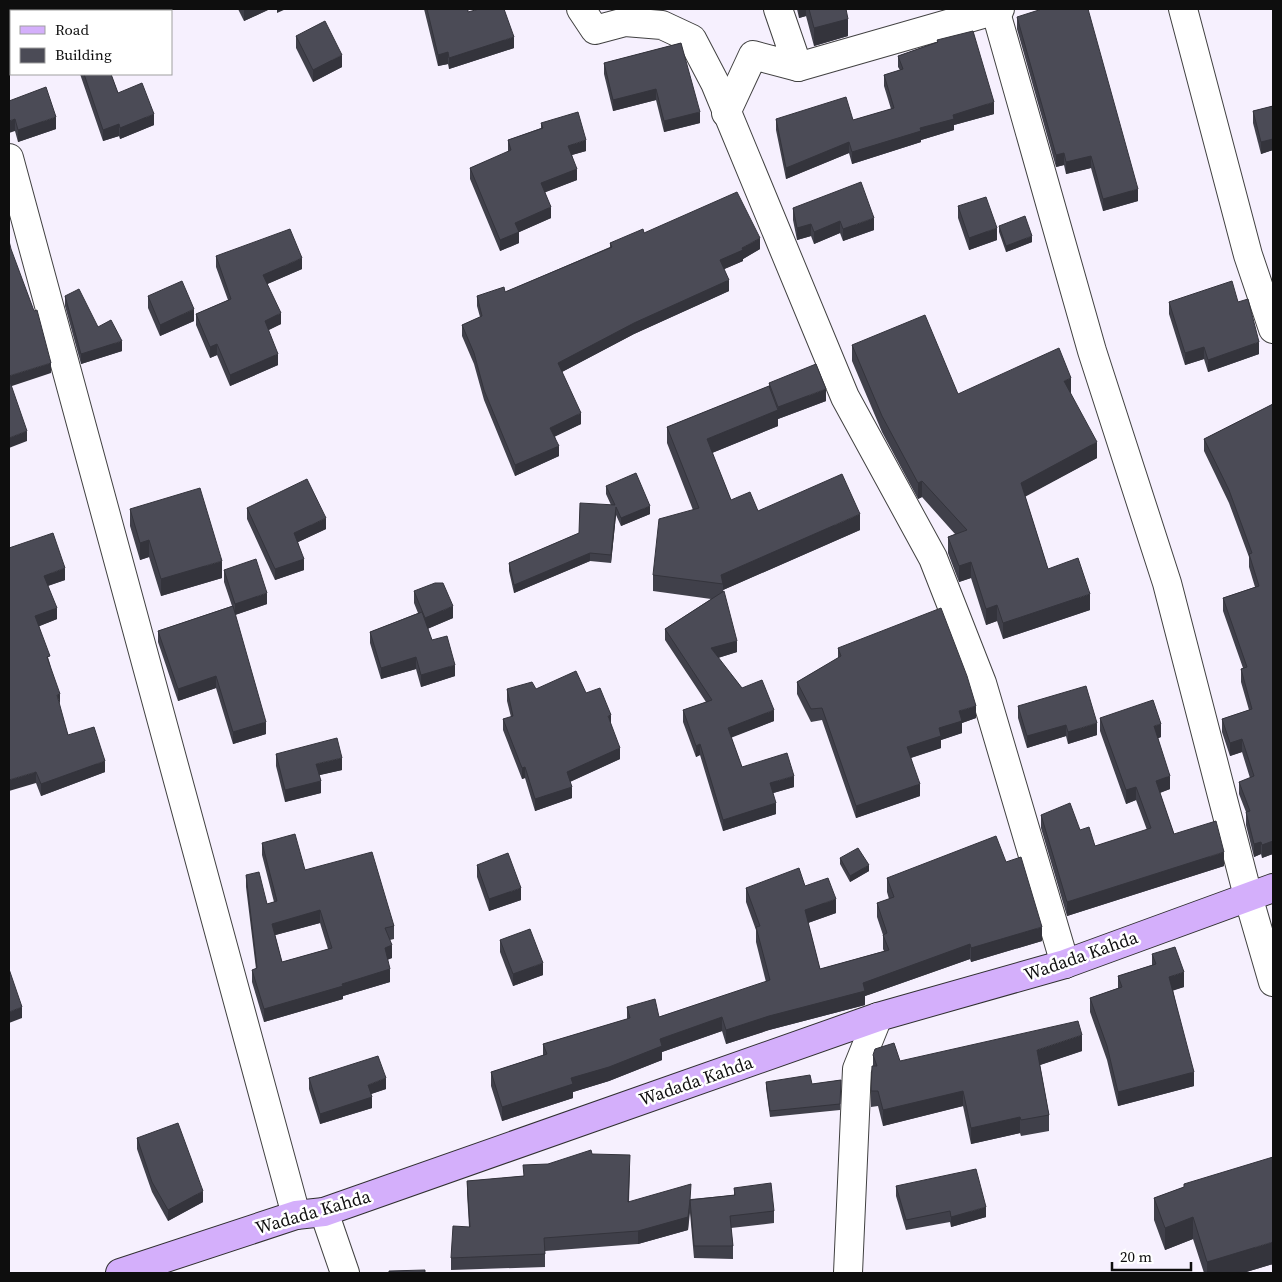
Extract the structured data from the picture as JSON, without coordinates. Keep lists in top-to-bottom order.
{
  "streets": {
    "main road": ["Wadada Kahda"]
  },
  "legend": ["Road", "Building"],
  "scale_bar": "20 m"
}
